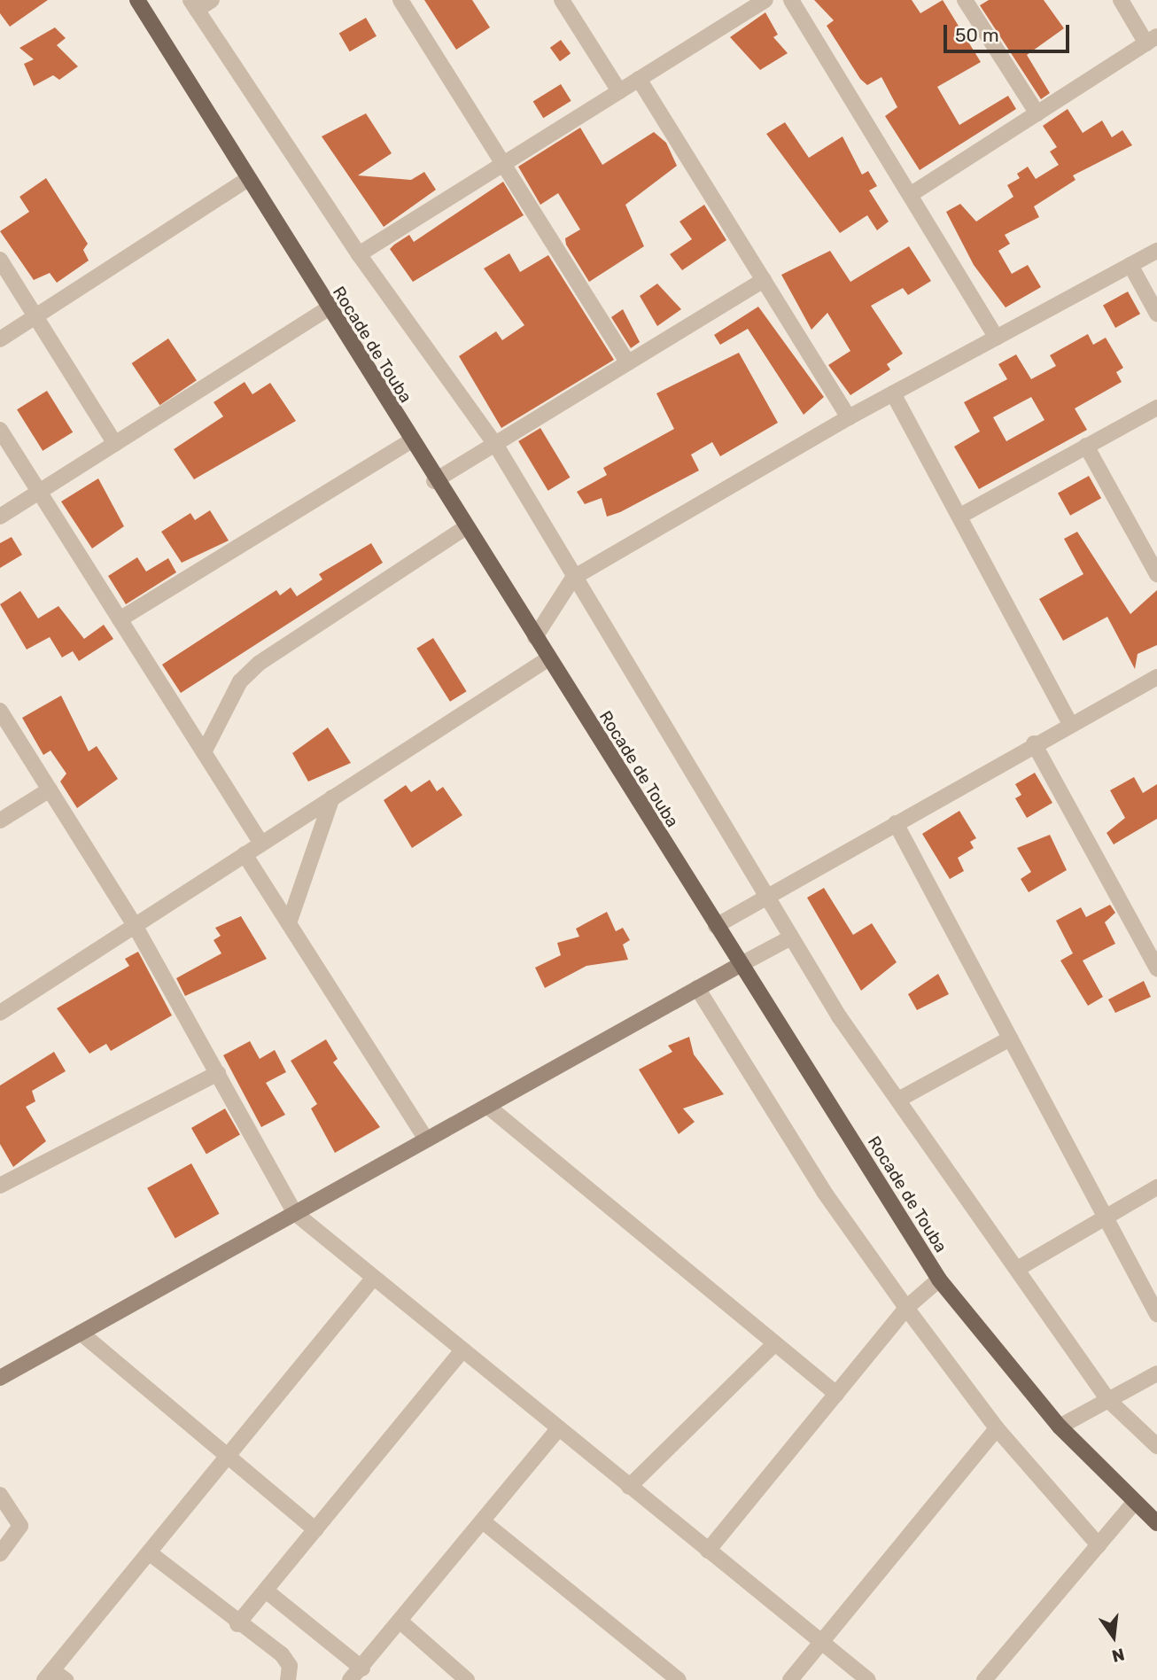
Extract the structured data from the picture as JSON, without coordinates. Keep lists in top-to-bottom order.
{
  "streets": {
    "main road": ["Rocade de Touba"]
  },
  "scale_bar": "50 m",
  "north": "bottom"
}
